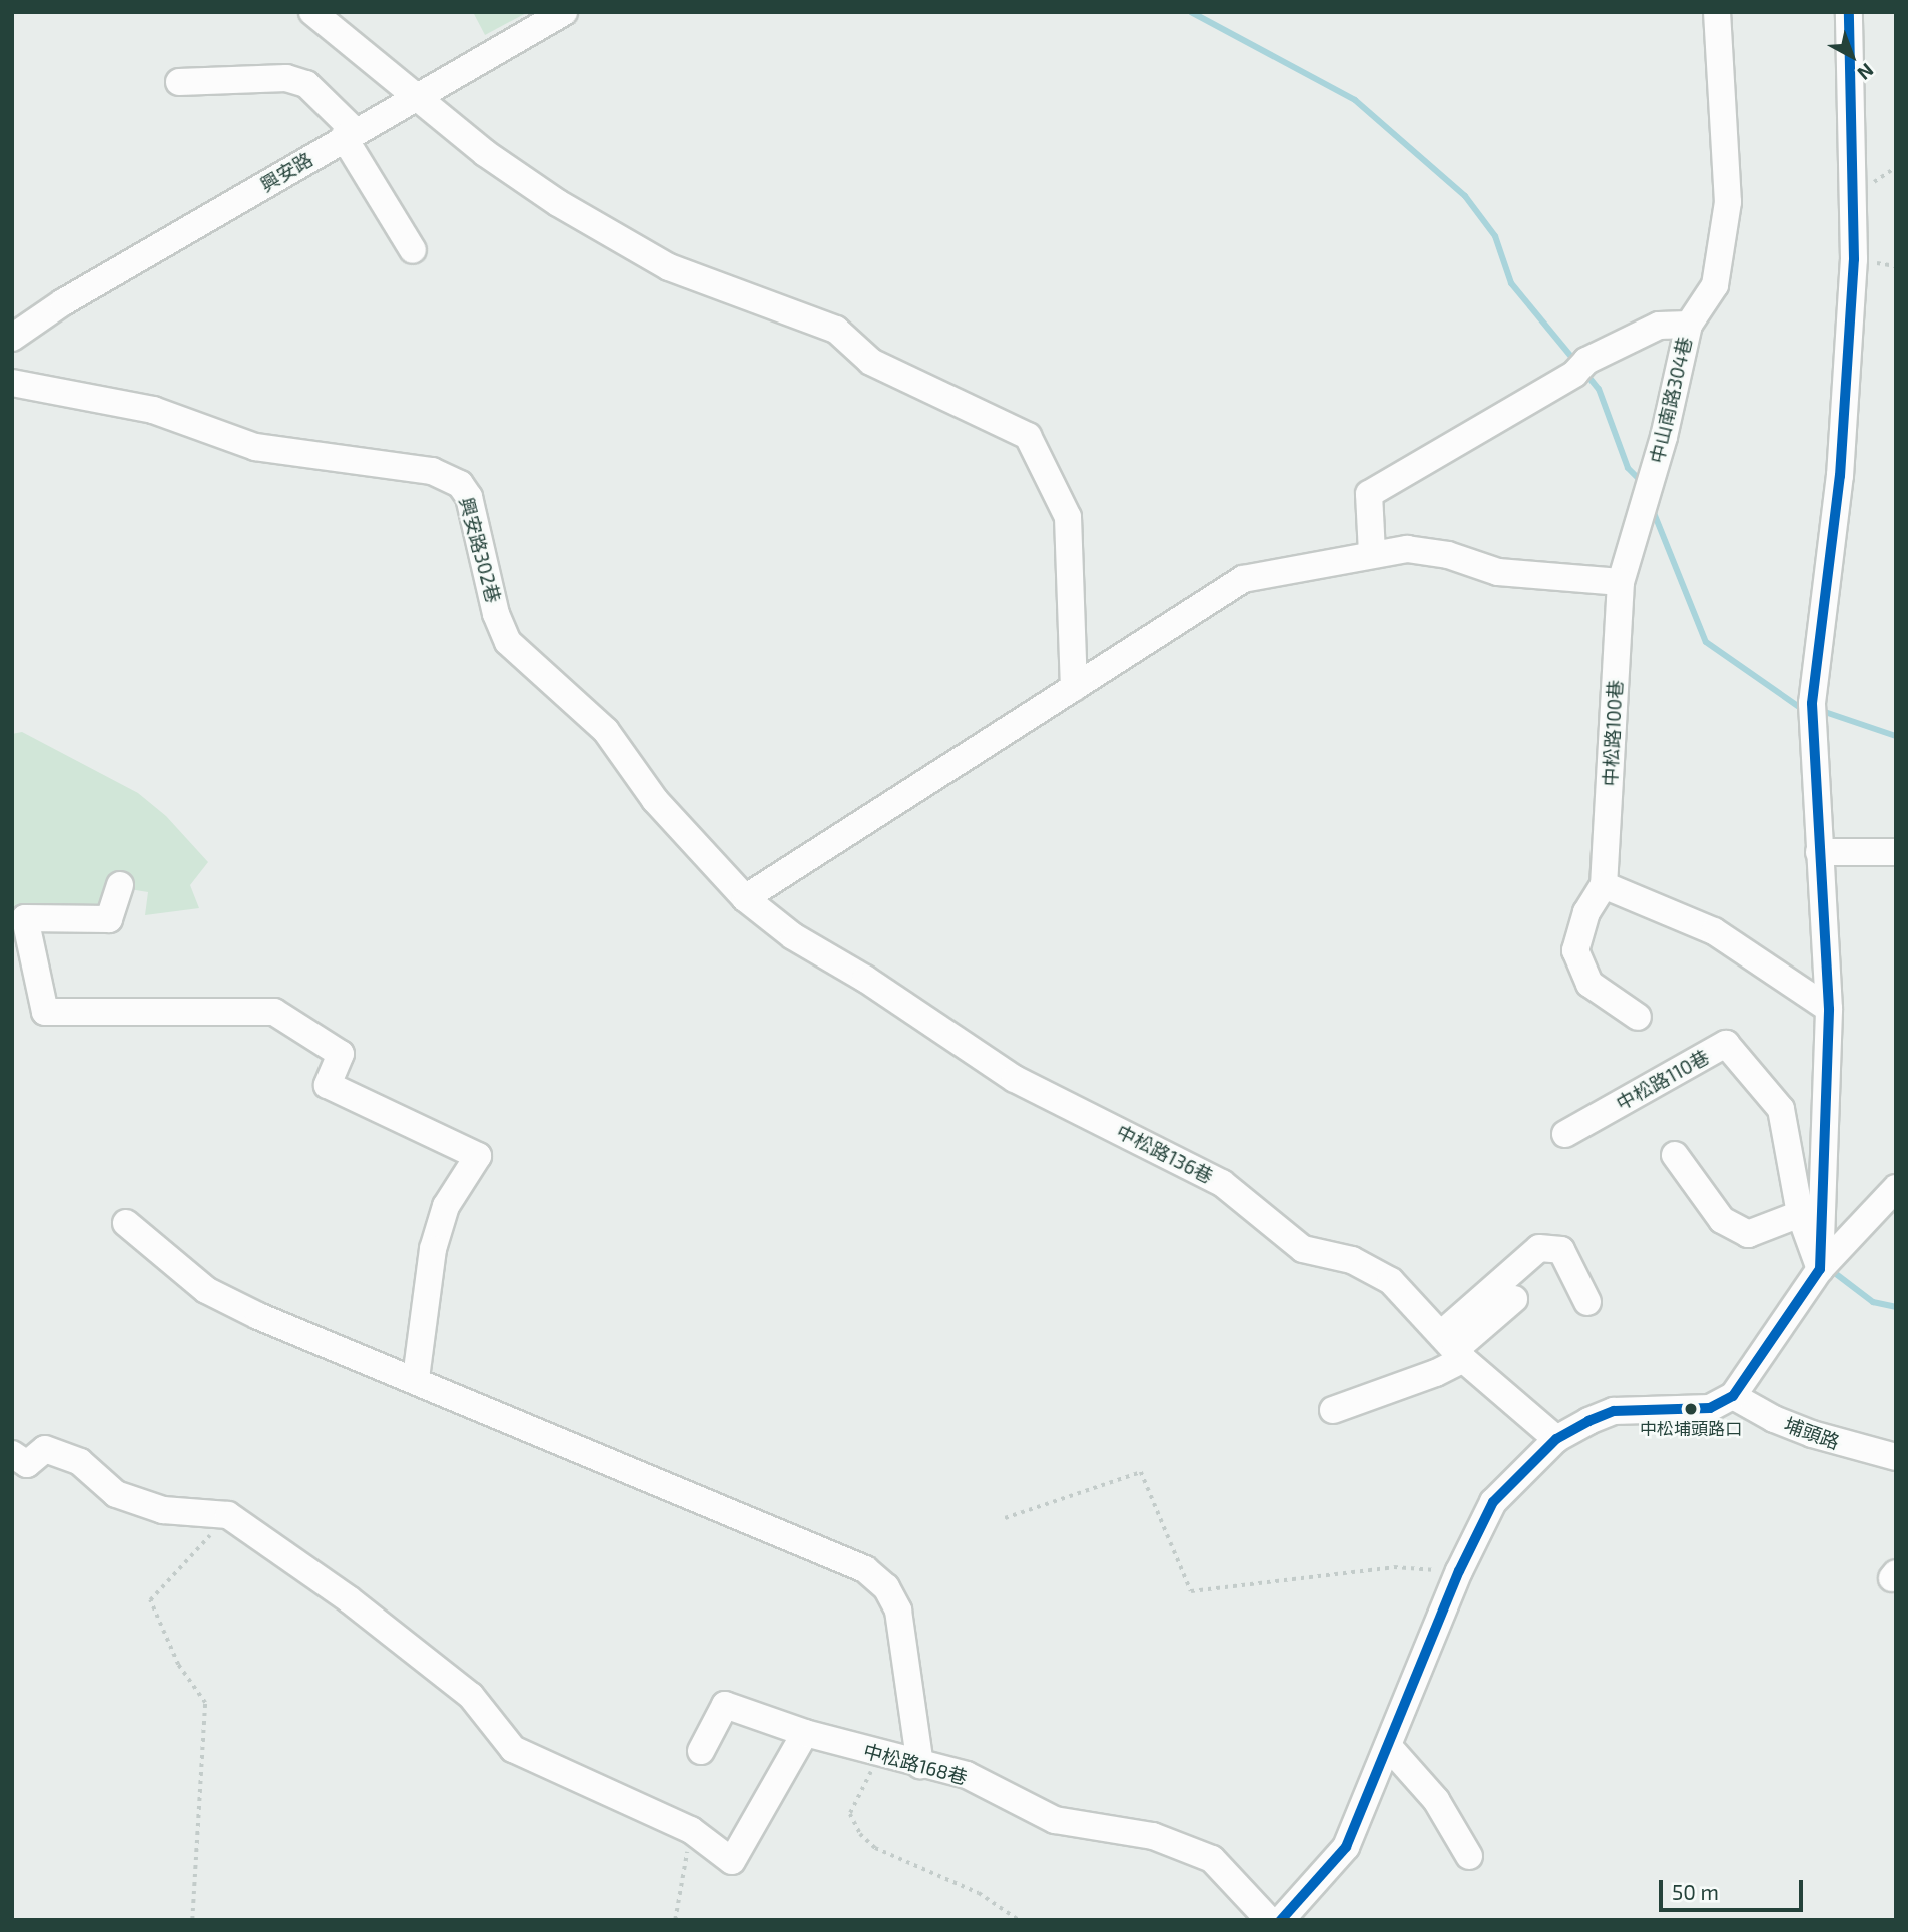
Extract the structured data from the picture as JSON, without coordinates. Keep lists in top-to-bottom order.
{
  "streets": {
    "street": [
      "興安路",
      "中山南路304巷",
      "興安路302巷",
      "中松路100巷",
      "中松路110巷",
      "中松路136巷",
      "埔頭路",
      "中松路168巷"
    ]
  },
  "crossings": [
    ["中山南路304巷", "中松路100巷"],
    ["興安路302巷", "中松路136巷"]
  ],
  "places": ["中松埔頭路口"],
  "scale_bar": "50 m",
  "north": "bottom right"
}
